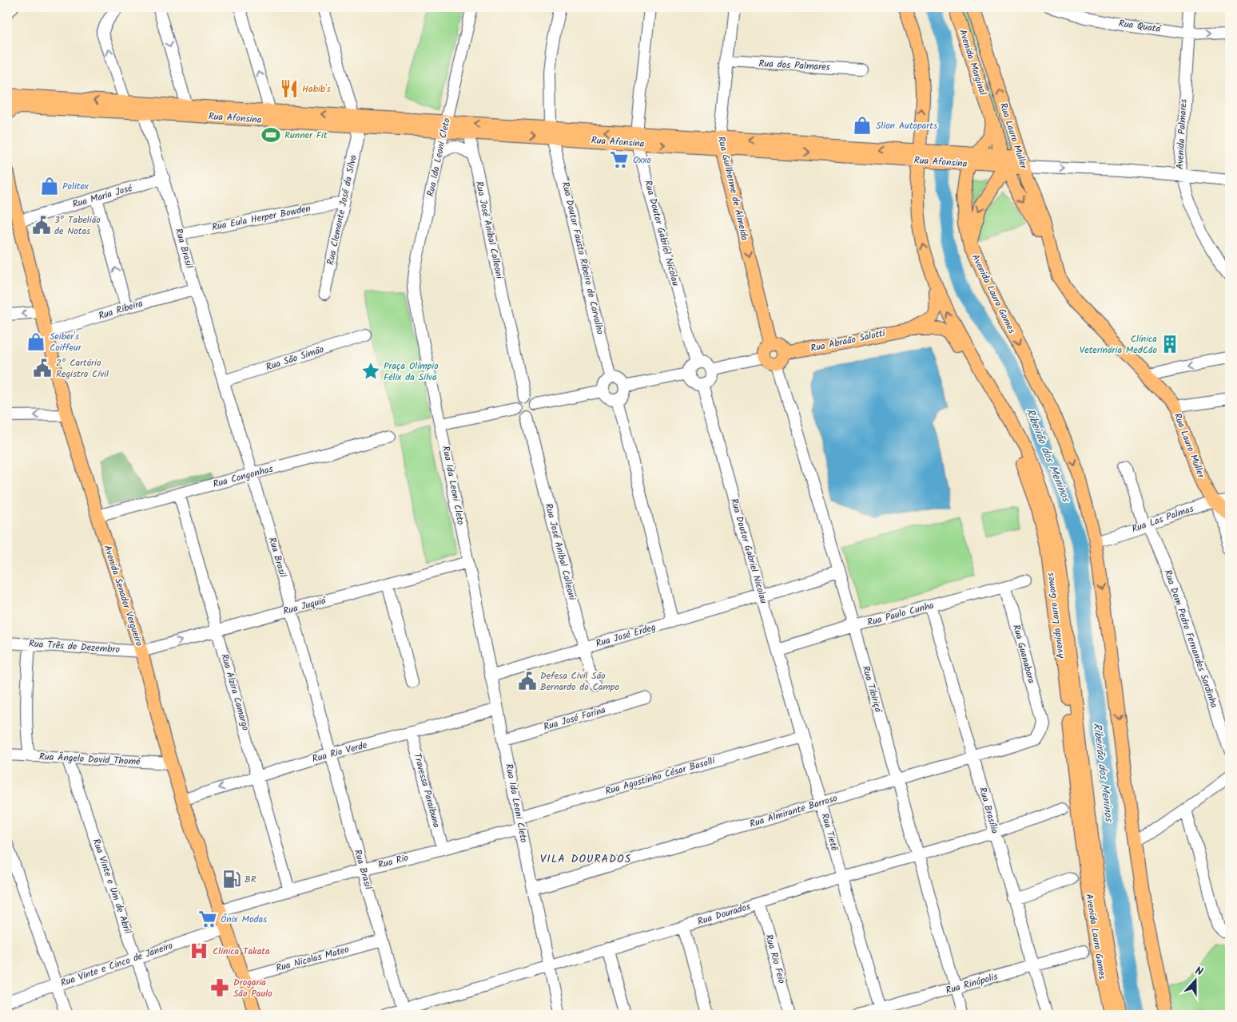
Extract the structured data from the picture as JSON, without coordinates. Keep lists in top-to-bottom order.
{
  "streets": {
    "main road": [
      "Avenida Marginal",
      "Rua Afonsina",
      "Rua Lauro Muller",
      "Rua Guilherme de Almeida",
      "Avenida Lauro Gomes",
      "Rua Abraão Salotti",
      "Avenida Senador Vergueiro"
    ],
    "street": [
      "Rua Quatá",
      "Rua dos Palmares",
      "Avenida Palmares",
      "Rua Ida Leoni Cleto",
      "Rua Maria José",
      "Rua Clemente José da Silva",
      "Rua Eula Herper Bowden",
      "Rua José Anibal Colleoni",
      "Rua Doutor Gabriel Nicolau",
      "Rua Brasil",
      "Rua Doutor Fausto Ribeiro de Carvalho",
      "Rua Ribeira",
      "Rua São Simão",
      "Rua Congonhas",
      "Rua Las Palmas",
      "Rua Juquiá",
      "Rua Paulo Cunha",
      "Rua José Erdeg",
      "Rua Dom Pedro Fernandes Sardinha",
      "Rua Três de Dezembro",
      "Rua Guanabara",
      "Rua Tibiriçá",
      "Rua Alzira Camargo",
      "Rua José Farina",
      "Rua Rio Verde",
      "Rua Ângelo David Thomé",
      "Rua Agostinho César Basolli",
      "Travessa Paraibuna",
      "Rua Brasília",
      "Rua Almirante Barroso",
      "Rua Tietê",
      "Rua Rio",
      "Rua Vinte e Um de Abril",
      "Rua Dourados",
      "Rua Nicolas Mateo",
      "Rua Rio Feio",
      "Rua Vinte e Cinco de Janeiro",
      "Rua Rinópolis"
    ]
  },
  "crossings": [
    ["Rua Quatá", "Avenida Palmares"],
    ["Avenida Marginal", "Rua Afonsina"],
    ["Avenida Marginal", "Rua Lauro Muller"],
    ["Avenida Marginal", "Avenida Lauro Gomes"],
    ["Rua dos Palmares", "Rua Guilherme de Almeida"],
    ["Rua Afonsina", "Avenida Palmares"],
    ["Rua Afonsina", "Rua Lauro Muller"],
    ["Rua Afonsina", "Rua Ida Leoni Cleto"],
    ["Rua Afonsina", "Rua Guilherme de Almeida"],
    ["Rua Afonsina", "Rua Clemente José da Silva"],
    ["Rua Afonsina", "Rua José Anibal Colleoni"],
    ["Rua Afonsina", "Rua Doutor Gabriel Nicolau"],
    ["Rua Afonsina", "Rua Brasil"],
    ["Rua Afonsina", "Rua Doutor Fausto Ribeiro de Carvalho"],
    ["Rua Afonsina", "Avenida Lauro Gomes"],
    ["Rua Lauro Muller", "Avenida Lauro Gomes"],
    ["Rua Lauro Muller", "Rua Las Palmas"],
    ["Rua Ida Leoni Cleto", "Rua Juquiá"],
    ["Rua Ida Leoni Cleto", "Rua José Erdeg"],
    ["Rua Ida Leoni Cleto", "Rua José Farina"],
    ["Rua Ida Leoni Cleto", "Rua Rio Verde"],
    ["Rua Ida Leoni Cleto", "Rua Agostinho César Basolli"],
    ["Rua Ida Leoni Cleto", "Rua Almirante Barroso"],
    ["Rua Ida Leoni Cleto", "Rua Rio"],
    ["Rua Ida Leoni Cleto", "Rua Dourados"],
    ["Rua Guilherme de Almeida", "Rua Abraão Salotti"],
    ["Rua Guilherme de Almeida", "Rua Tibiriçá"],
    ["Rua Maria José", "Rua Brasil"],
    ["Rua Maria José", "Avenida Senador Vergueiro"],
    ["Rua Clemente José da Silva", "Rua Eula Herper Bowden"],
    ["Rua Eula Herper Bowden", "Rua Brasil"],
    ["Rua José Anibal Colleoni", "Rua José Erdeg"],
    ["Rua Doutor Gabriel Nicolau", "Rua Abraão Salotti"],
    ["Rua Doutor Gabriel Nicolau", "Rua Paulo Cunha"],
    ["Rua Doutor Gabriel Nicolau", "Rua José Erdeg"],
    ["Rua Doutor Gabriel Nicolau", "Rua Tietê"],
    ["Rua Brasil", "Rua Ribeira"],
    ["Rua Brasil", "Rua São Simão"],
    ["Rua Brasil", "Rua Congonhas"],
    ["Rua Brasil", "Rua Juquiá"],
    ["Rua Brasil", "Rua Rio Verde"],
    ["Rua Brasil", "Rua Rio"],
    ["Rua Brasil", "Rua Dourados"],
    ["Rua Brasil", "Rua Nicolas Mateo"],
    ["Avenida Lauro Gomes", "Rua Abraão Salotti"],
    ["Avenida Lauro Gomes", "Rua Las Palmas"],
    ["Rua Ribeira", "Avenida Senador Vergueiro"],
    ["Rua Abraão Salotti", "Rua Tibiriçá"],
    ["Rua Congonhas", "Avenida Senador Vergueiro"],
    ["Rua Congonhas", "Rua Alzira Camargo"],
    ["Rua Las Palmas", "Rua Dom Pedro Fernandes Sardinha"],
    ["Avenida Senador Vergueiro", "Rua Juquiá"],
    ["Avenida Senador Vergueiro", "Rua Três de Dezembro"],
    ["Avenida Senador Vergueiro", "Rua Rio Verde"],
    ["Avenida Senador Vergueiro", "Rua Ângelo David Thomé"],
    ["Avenida Senador Vergueiro", "Rua Rio"],
    ["Avenida Senador Vergueiro", "Rua Nicolas Mateo"],
    ["Avenida Senador Vergueiro", "Rua Vinte e Cinco de Janeiro"],
    ["Rua Juquiá", "Rua Três de Dezembro"],
    ["Rua Juquiá", "Rua Alzira Camargo"],
    ["Rua Paulo Cunha", "Rua Guanabara"],
    ["Rua Paulo Cunha", "Rua Tibiriçá"],
    ["Rua Paulo Cunha", "Rua Brasília"],
    ["Rua Paulo Cunha", "Rua Tietê"],
    ["Rua José Erdeg", "Rua Tibiriçá"],
    ["Rua Guanabara", "Rua Almirante Barroso"],
    ["Rua Tibiriçá", "Rua Almirante Barroso"],
    ["Rua Tibiriçá", "Rua Dourados"],
    ["Rua Tibiriçá", "Rua Rinópolis"],
    ["Rua Alzira Camargo", "Rua Rio Verde"],
    ["Rua Alzira Camargo", "Rua Rio"],
    ["Rua Rio Verde", "Travessa Paraibuna"],
    ["Rua Ângelo David Thomé", "Rua Vinte e Um de Abril"],
    ["Rua Agostinho César Basolli", "Rua Tietê"],
    ["Travessa Paraibuna", "Rua Rio"],
    ["Rua Brasília", "Rua Almirante Barroso"],
    ["Rua Brasília", "Rua Dourados"],
    ["Rua Brasília", "Rua Rinópolis"],
    ["Rua Almirante Barroso", "Rua Tietê"],
    ["Rua Tietê", "Rua Dourados"],
    ["Rua Tietê", "Rua Rinópolis"],
    ["Rua Vinte e Um de Abril", "Rua Vinte e Cinco de Janeiro"],
    ["Rua Dourados", "Rua Rio Feio"]
  ],
  "one_way": ["Rua Guilherme de Almeida"],
  "districts": ["VILA DOURADOS"],
  "water": ["Ribeirão dos Meninos"],
  "places": {
    "restaurant": ["Habib's"],
    "shop": ["Slion Autoparts", "Politex", "Seiber's Coiffeur"],
    "sports": ["Runner Fit"],
    "supermarket": ["Oxxo", "Ônix Modas"],
    "public building": ["3º Tabelião de Notas", "2º Cartório Registro Cívil", "Defesa Civil São Bernardo do Campo"],
    "building": ["Clínica Veterinária MedCão"],
    "place": ["Praça Olímpio Félix da Silva"],
    "fuel station": ["BR"],
    "hospital": ["Clinica Takata"],
    "pharmacy": ["Drogaria São Paulo"]
  },
  "north": "top"
}
